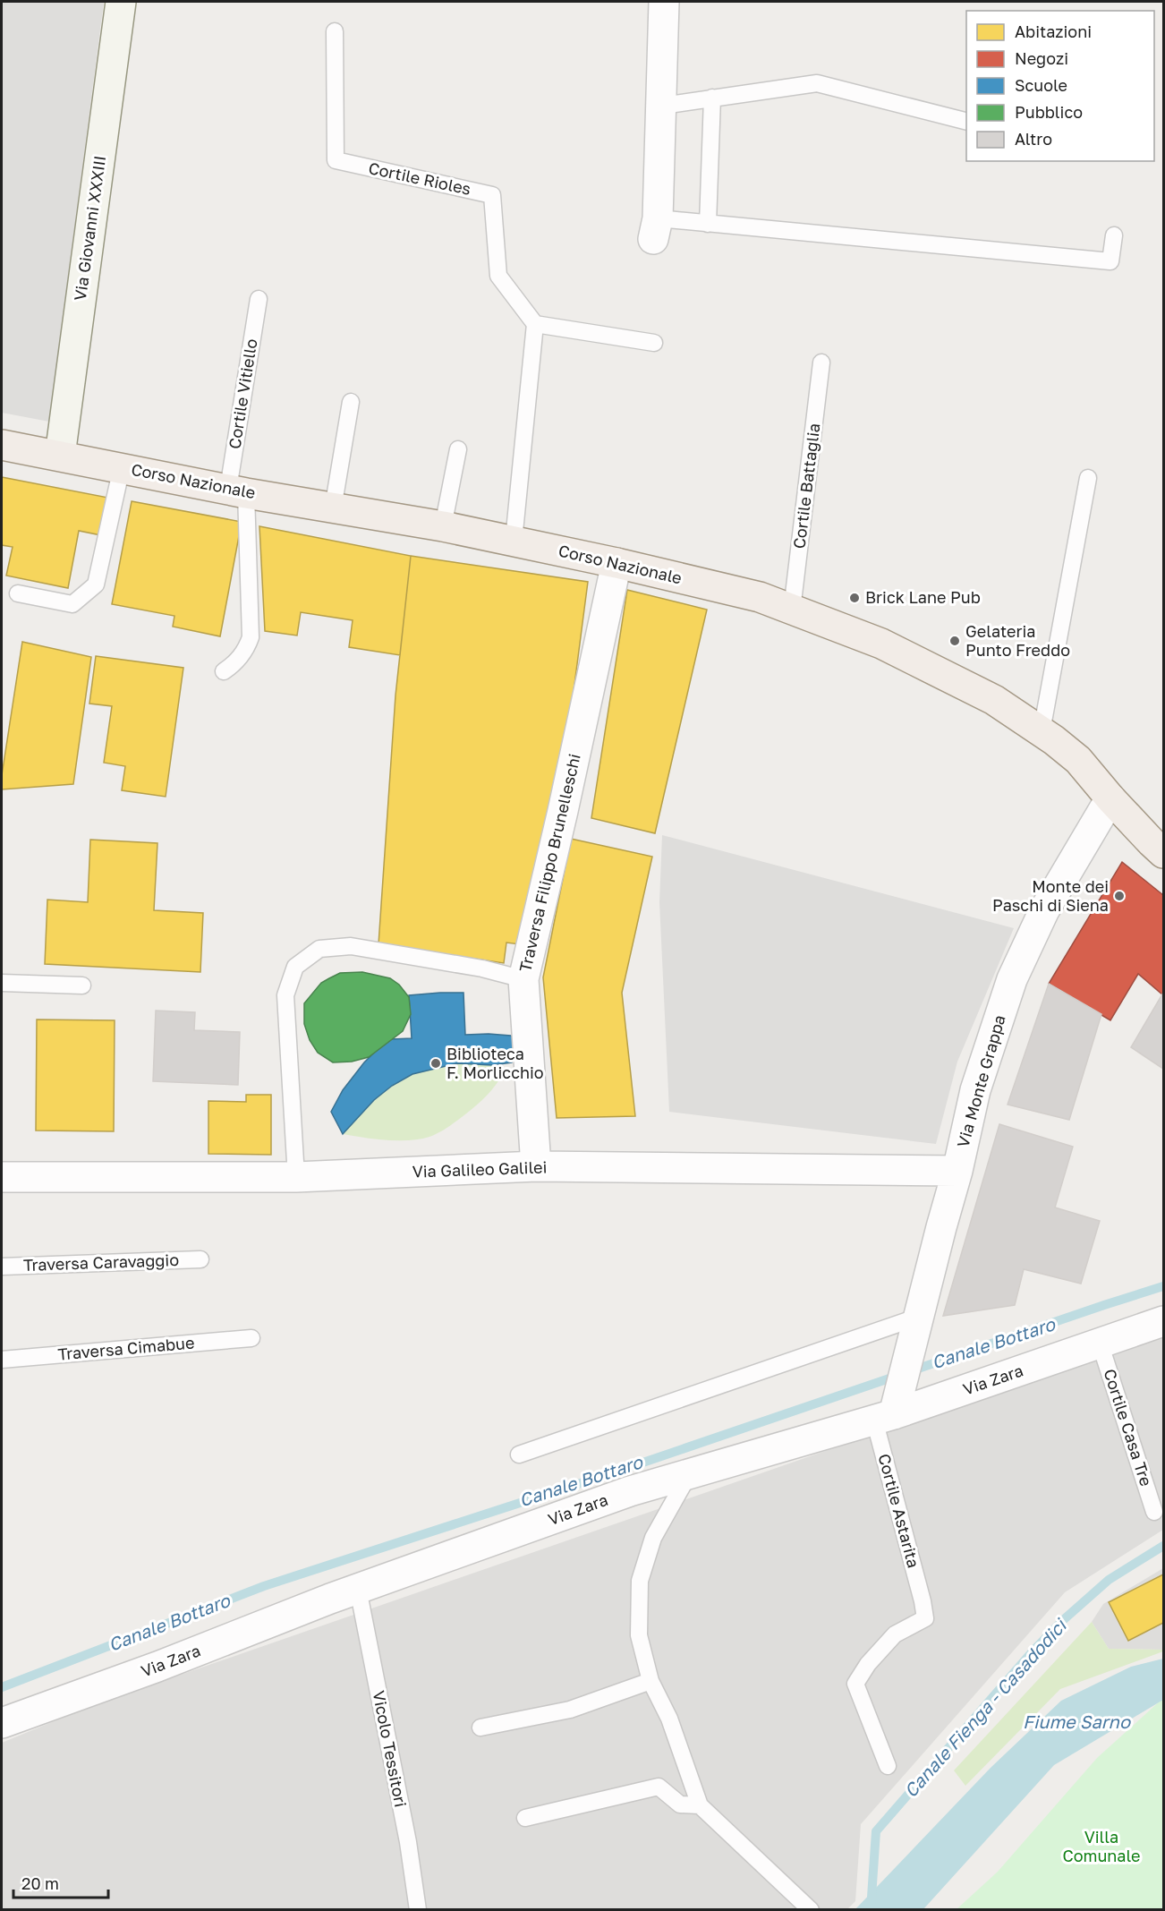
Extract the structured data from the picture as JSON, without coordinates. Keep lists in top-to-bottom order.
{
  "streets": {
    "main road": ["Via Giovanni XXXIII", "Corso Nazionale"],
    "street": [
      "Traversa Filippo Brunelleschi",
      "Via Monte Grappa",
      "Via Galileo Galilei",
      "Via Zara"
    ],
    "lane": [
      "Cortile Rioles",
      "Cortile Vitiello",
      "Cortile Battaglia",
      "Traversa Caravaggio",
      "Traversa Cimabue",
      "Cortile Casa Tre",
      "Cortile Astarita",
      "Vicolo Tessitori"
    ]
  },
  "crossings": [
    ["Via Giovanni XXXIII", "Corso Nazionale"],
    ["Cortile Vitiello", "Corso Nazionale"],
    ["Corso Nazionale", "Cortile Battaglia"],
    ["Corso Nazionale", "Traversa Filippo Brunelleschi"],
    ["Corso Nazionale", "Via Monte Grappa"],
    ["Traversa Filippo Brunelleschi", "Via Galileo Galilei"],
    ["Via Monte Grappa", "Via Galileo Galilei"],
    ["Via Monte Grappa", "Via Zara"],
    ["Via Monte Grappa", "Cortile Astarita"],
    ["Via Zara", "Cortile Casa Tre"],
    ["Via Zara", "Cortile Astarita"],
    ["Via Zara", "Vicolo Tessitori"]
  ],
  "water": ["Canale Bottaro", "Canale Fienga - Casadodici", "Fiume Sarno"],
  "parks": ["Villa Comunale"],
  "places": [
    "Brick Lane Pub",
    "Gelateria Punto Freddo",
    "Monte dei Paschi di Siena",
    "Biblioteca F. Morlicchio"
  ],
  "legend": [
    "Abitazioni",
    "Negozi",
    "Scuole",
    "Pubblico",
    "Altro"
  ],
  "scale_bar": "20 m"
}
